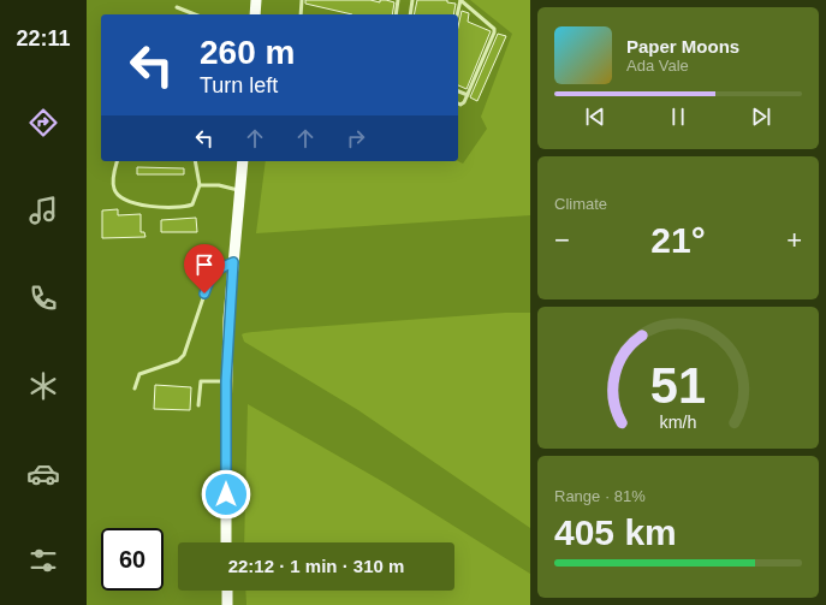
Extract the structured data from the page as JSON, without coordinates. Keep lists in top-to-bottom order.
{
  "page": {
    "tabs": "22:11",
    "turn": ["260 m", "Turn left"],
    "song": ["Paper Moons", "Ada Vale"],
    "tile": [
      "Climate",
      ["Range · 81%", "405 km"]
    ],
    "heat": ["−", "21°", "+"],
    "limit": "60",
    "trip": "22:12 · 1 min · 310 m",
    "gauge": ["51", "km/h"]
  }
}
